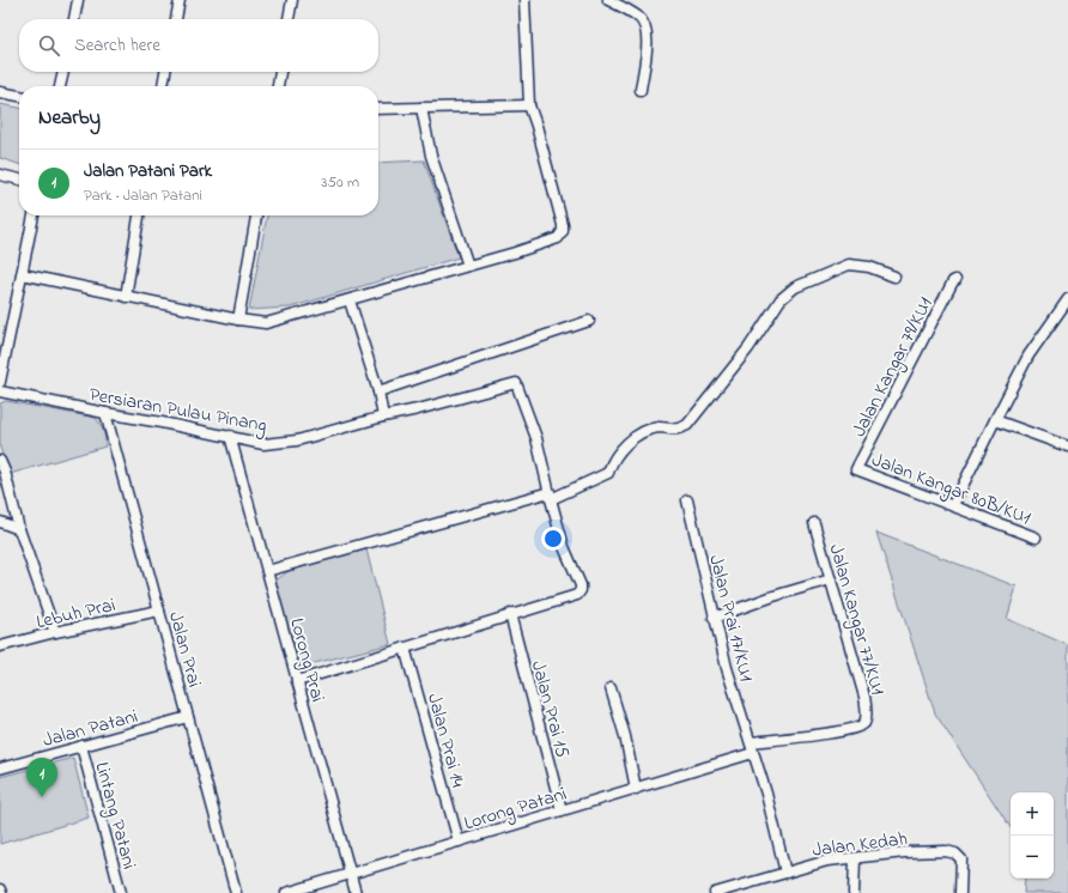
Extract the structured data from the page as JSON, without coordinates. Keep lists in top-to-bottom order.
{
  "streets": {
    "street": [
      "Jalan Kangar 79/KU1",
      "Persiaran Pulau Pinang",
      "Jalan Kangar 80B/KU1",
      "Lebuh Prai",
      "Jalan Prai 17/KU1",
      "Jalan Kangar 77/KU1",
      "Jalan Prai",
      "Lorong Prai",
      "Jalan Prai 15",
      "Jalan Patani",
      "Jalan Prai 14",
      "Lorong Patani",
      "Lintang Patani",
      "Jalan Kedah"
    ]
  },
  "crossings": [
    ["Jalan Kangar 79/KU1", "Jalan Kangar 80B/KU1"],
    ["Persiaran Pulau Pinang", "Jalan Prai"],
    ["Persiaran Pulau Pinang", "Lorong Prai"],
    ["Lebuh Prai", "Jalan Prai"],
    ["Jalan Prai 17/KU1", "Jalan Kangar 77/KU1"],
    ["Jalan Prai 17/KU1", "Lorong Patani"],
    ["Jalan Prai 17/KU1", "Jalan Kedah"],
    ["Jalan Prai", "Jalan Patani"],
    ["Lorong Prai", "Lorong Patani"],
    ["Jalan Prai 15", "Lorong Patani"],
    ["Jalan Patani", "Lintang Patani"],
    ["Jalan Prai 14", "Lorong Patani"]
  ],
  "page": {
    "search": "Search here",
    "heading": "Nearby",
    "list": [
      {
        "mark": "1",
        "name": "Jalan Patani Park",
        "note": "Park · Jalan Patani",
        "value": "350 m"
      }
    ],
    "pins": "1",
    "map_buttons": ["+", "−"]
  }
}
